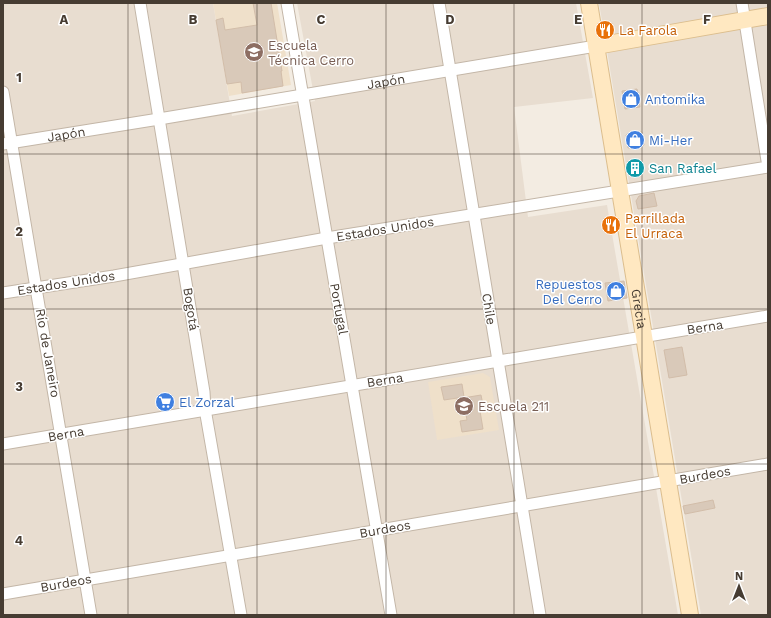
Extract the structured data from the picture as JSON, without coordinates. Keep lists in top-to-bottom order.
{
  "streets": {
    "street": [
      "Japón",
      "Estados Unidos",
      "Bogotá",
      "Portugal",
      "Chile",
      "Grecia",
      "Berna",
      "Río de Janeiro",
      "Burdeos"
    ]
  },
  "crossings": [
    ["Japón", "Bogotá"],
    ["Japón", "Portugal"],
    ["Japón", "Chile"],
    ["Japón", "Grecia"],
    ["Japón", "Río de Janeiro"],
    ["Estados Unidos", "Bogotá"],
    ["Estados Unidos", "Portugal"],
    ["Estados Unidos", "Chile"],
    ["Estados Unidos", "Grecia"],
    ["Estados Unidos", "Río de Janeiro"],
    ["Bogotá", "Berna"],
    ["Bogotá", "Burdeos"],
    ["Portugal", "Berna"],
    ["Portugal", "Burdeos"],
    ["Chile", "Berna"],
    ["Chile", "Burdeos"],
    ["Grecia", "Berna"],
    ["Grecia", "Burdeos"],
    ["Berna", "Río de Janeiro"],
    ["Río de Janeiro", "Burdeos"]
  ],
  "places": {
    "restaurant": ["La Farola", "Parrillada El Urraca"],
    "school or university": ["Escuela Técnica Cerro", "Escuela 211"],
    "shop": ["Antomika", "Mi-Her", "Repuestos Del Cerro"],
    "building": ["San Rafael"],
    "supermarket": ["El Zorzal"]
  },
  "north": "top",
  "grid": {
    "columns": [
      "A",
      "B",
      "C",
      "D",
      "E",
      "F"
    ],
    "rows": [
      "1",
      "2",
      "3",
      "4"
    ]
  }
}
